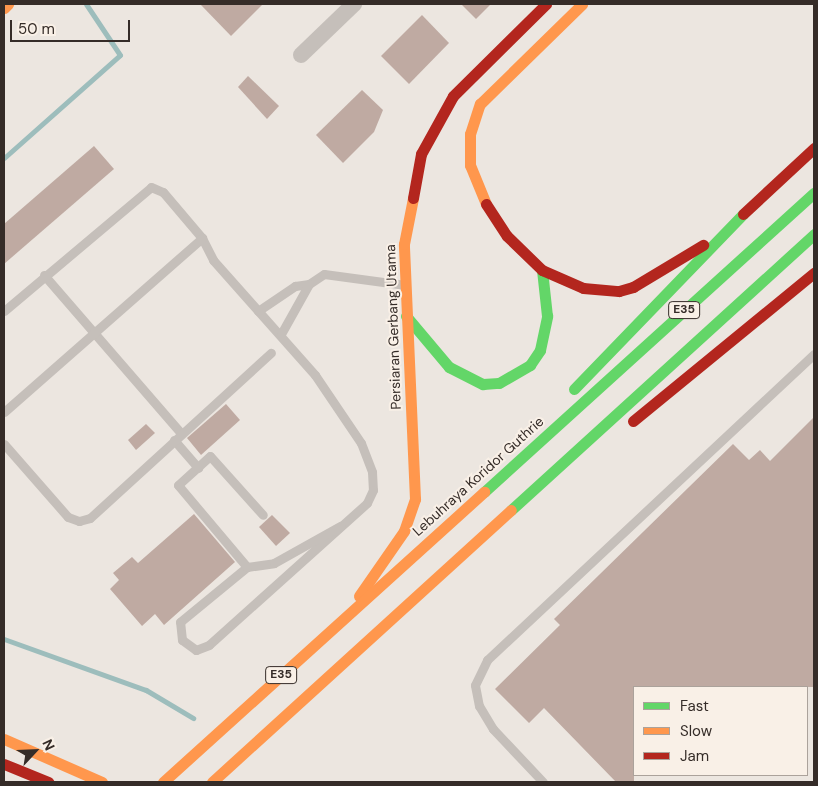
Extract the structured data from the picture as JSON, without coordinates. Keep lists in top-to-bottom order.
{
  "streets": {
    "main road": ["E35", "Persiaran Gerbang Utama", "Lebuhraya Koridor Guthrie"]
  },
  "crossings": [
    ["Persiaran Gerbang Utama", "Lebuhraya Koridor Guthrie"]
  ],
  "legend": ["Fast", "Slow", "Jam"],
  "scale_bar": "50 m",
  "north": "top right"
}
